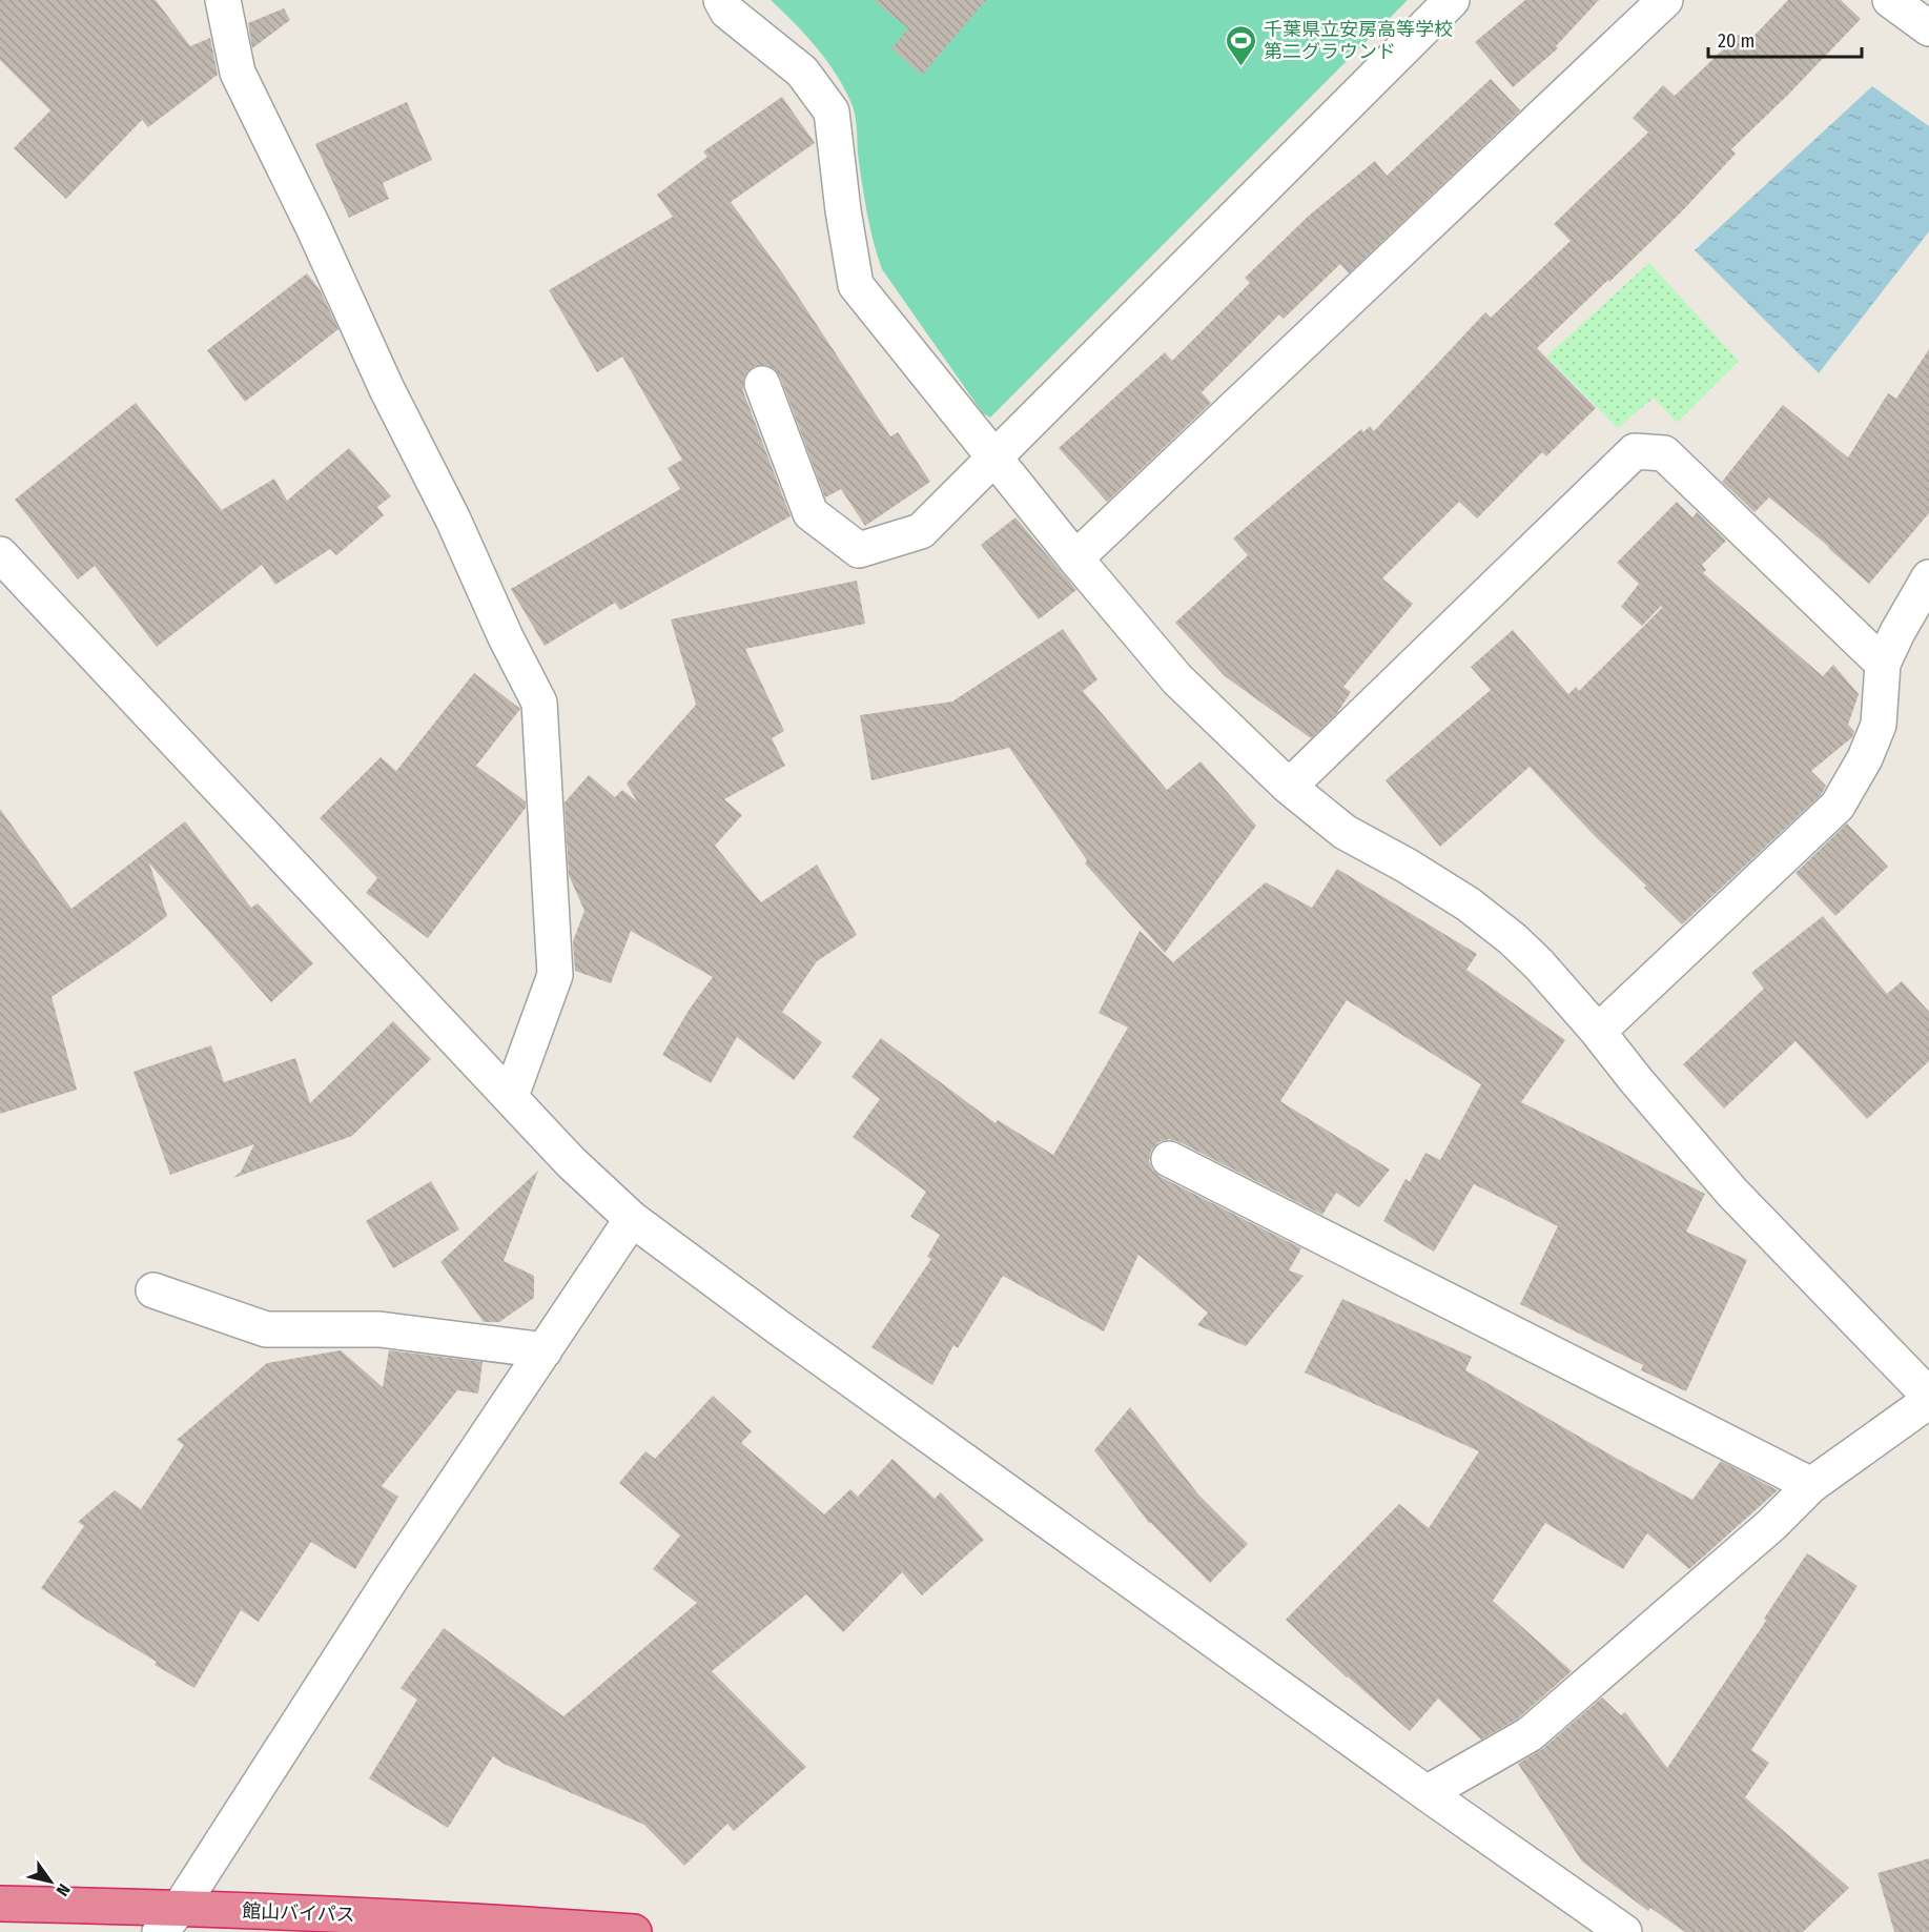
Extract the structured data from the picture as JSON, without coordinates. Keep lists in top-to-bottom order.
{
  "streets": {
    "highway": ["館山バイパス"]
  },
  "places": {
    "sports": ["千葉県立安房高等学校 第二グラウンド"]
  },
  "scale_bar": "20 m",
  "north": "bottom right"
}
